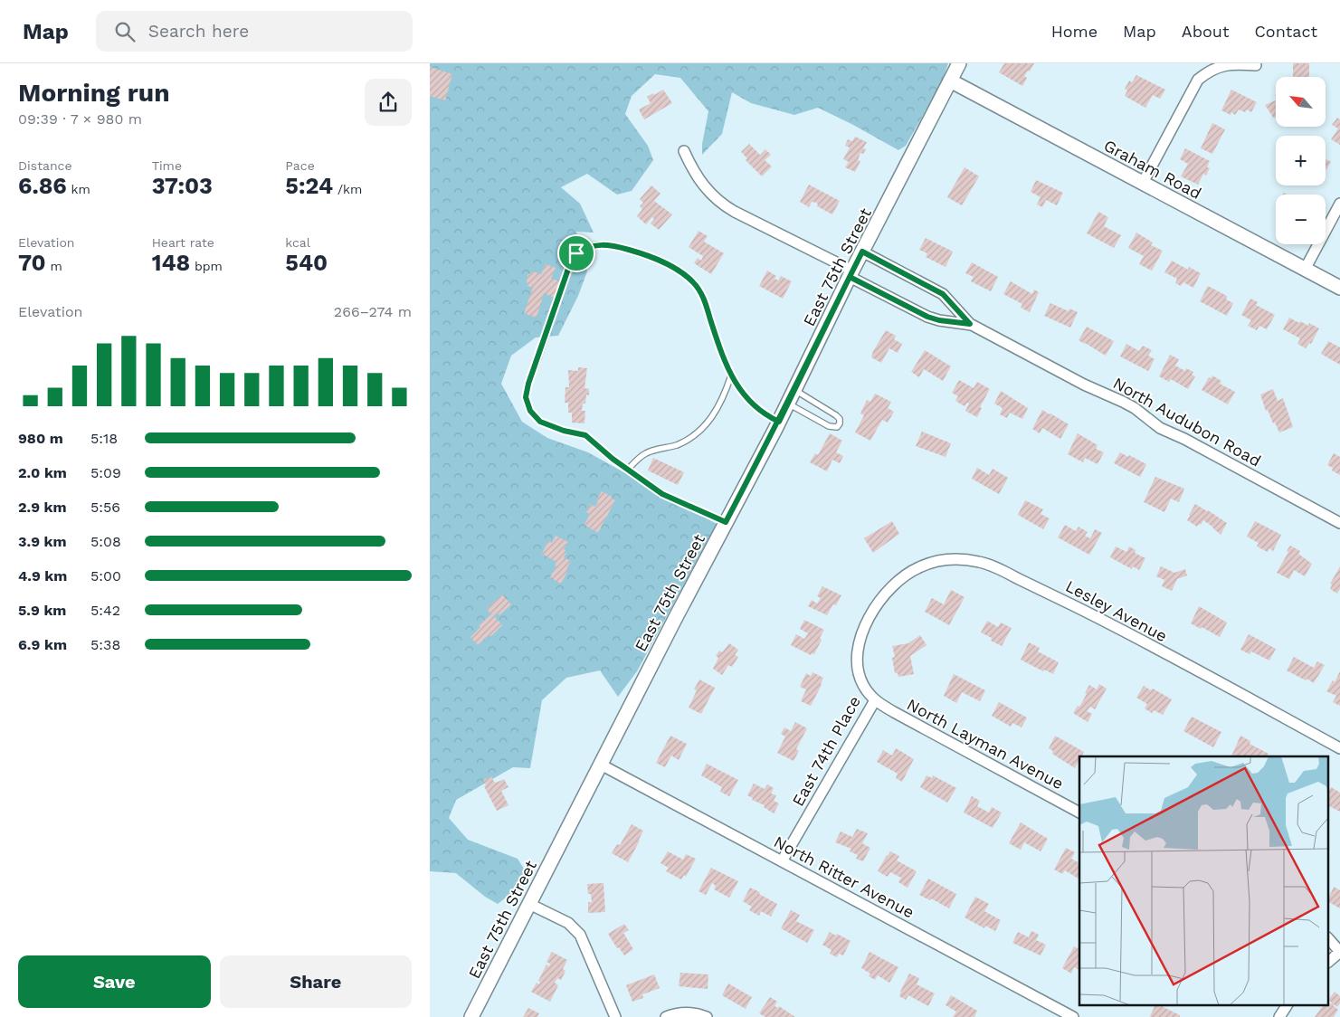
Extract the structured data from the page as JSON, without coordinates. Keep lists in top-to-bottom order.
{
  "streets": {
    "street": [
      "Graham Road",
      "East 75th Street",
      "North Audubon Road",
      "Lesley Avenue",
      "North Layman Avenue",
      "East 74th Place",
      "North Ritter Avenue"
    ]
  },
  "crossings": [
    ["Graham Road", "East 75th Street"],
    ["East 75th Street", "North Audubon Road"],
    ["East 75th Street", "North Ritter Avenue"],
    ["Lesley Avenue", "East 74th Place"],
    ["North Layman Avenue", "East 74th Place"],
    ["East 74th Place", "North Ritter Avenue"]
  ],
  "north": "top left",
  "page": {
    "header": "Map",
    "search": "Search here",
    "nav": [
      "Home",
      "Map",
      "About",
      "Contact"
    ],
    "heading": ["Morning run", "09:39 · 7 × 980 m"],
    "map_buttons": ["+", "−"],
    "stats": [
      ["Distance", "6.86 km"],
      ["Time", "37:03"],
      ["Pace", "5:24 /km"],
      ["Elevation", "70 m"],
      ["Heart rate", "148 bpm"],
      ["kcal", "540"]
    ],
    "chart": ["Elevation", "266–274 m"],
    "list": [
      {
        "name": "980 m",
        "note": "5:18"
      },
      {
        "name": "2.0 km",
        "note": "5:09"
      },
      {
        "name": "2.9 km",
        "note": "5:56"
      },
      {
        "name": "3.9 km",
        "note": "5:08"
      },
      {
        "name": "4.9 km",
        "note": "5:00"
      },
      {
        "name": "5.9 km",
        "note": "5:42"
      },
      {
        "name": "6.9 km",
        "note": "5:38"
      }
    ],
    "buttons": ["Save", "Share"]
  }
}
